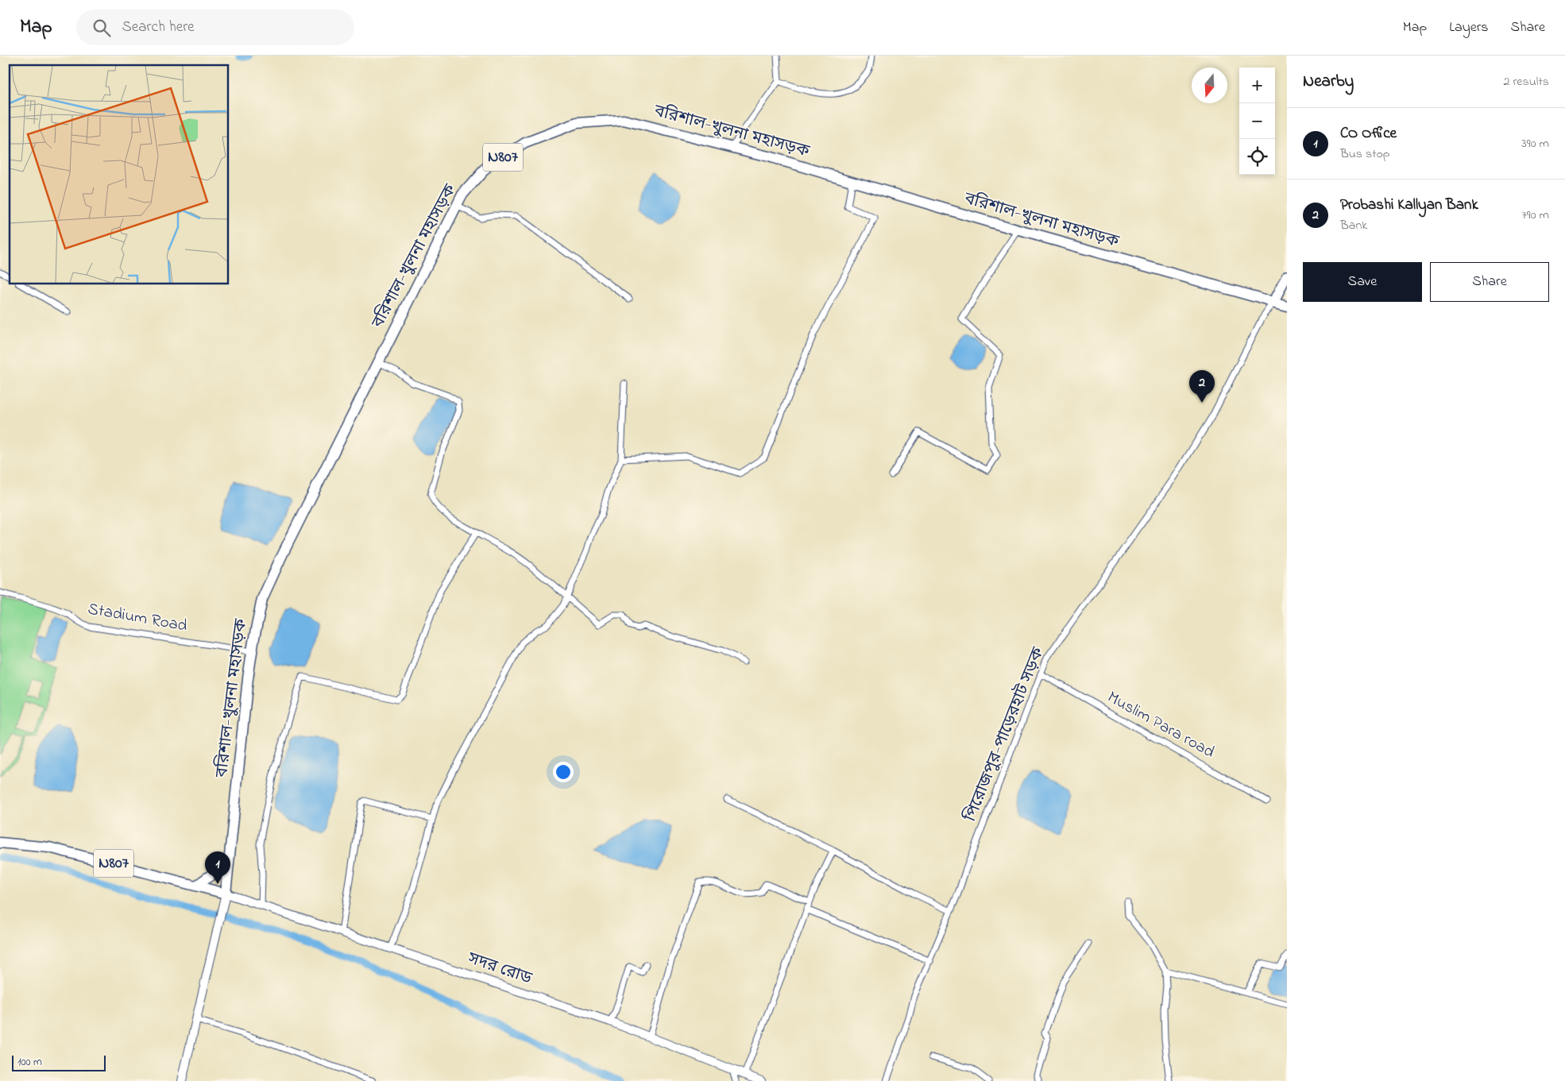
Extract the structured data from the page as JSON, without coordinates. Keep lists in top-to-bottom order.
{
  "streets": {
    "highway": ["বরিশাল-খুলনা মহাসড়ক", "N807"],
    "street": [
      "Stadium Road",
      "Muslim Para road",
      "পিরোজপুর-পাড়েরহাট সড়ক",
      "সদর রোড"
    ]
  },
  "crossings": [
    ["বরিশাল-খুলনা মহাসড়ক", "N807"],
    ["বরিশাল-খুলনা মহাসড়ক", "Stadium Road"],
    ["বরিশাল-খুলনা মহাসড়ক", "পিরোজপুর-পাড়েরহাট সড়ক"],
    ["বরিশাল-খুলনা মহাসড়ক", "সদর রোড"],
    ["N807", "সদর রোড"],
    ["Muslim Para road", "পিরোজপুর-পাড়েরহাট সড়ক"]
  ],
  "scale_bar": "100 m",
  "north": "bottom",
  "page": {
    "header": "Map",
    "search": "Search here",
    "nav": ["Map", "Layers", "Share"],
    "heading": ["Nearby", "2 results"],
    "map_buttons": ["+", "−"],
    "list": [
      {
        "mark": "1",
        "name": "CO Office",
        "note": "Bus stop",
        "value": "390 m"
      },
      {
        "mark": "2",
        "name": "Probashi Kallyan Bank",
        "note": "Bank",
        "value": "790 m"
      }
    ],
    "buttons": ["Save", "Share"],
    "pins": ["2", "1"],
    "scale": "100 m"
  }
}
